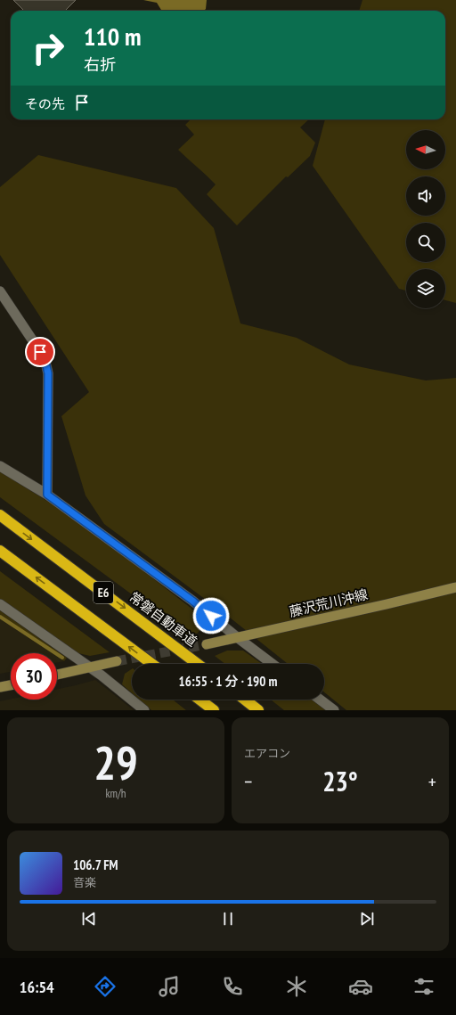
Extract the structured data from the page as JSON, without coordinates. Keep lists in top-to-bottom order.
{
  "streets": {
    "highway": ["E6", "常磐自動車道"],
    "main road": ["藤沢荒川沖線"]
  },
  "north": "left",
  "page": {
    "turn": ["110 m", "右折"],
    "then": "その先",
    "limit": "30",
    "trip": "16:55 · 1 分 · 190 m",
    "tile": [
      ["29", "km/h"],
      "エアコン"
    ],
    "heat": ["−", "23°", "+"],
    "song": ["106.7 FM", "音楽"],
    "tabs": "16:54"
  }
}
